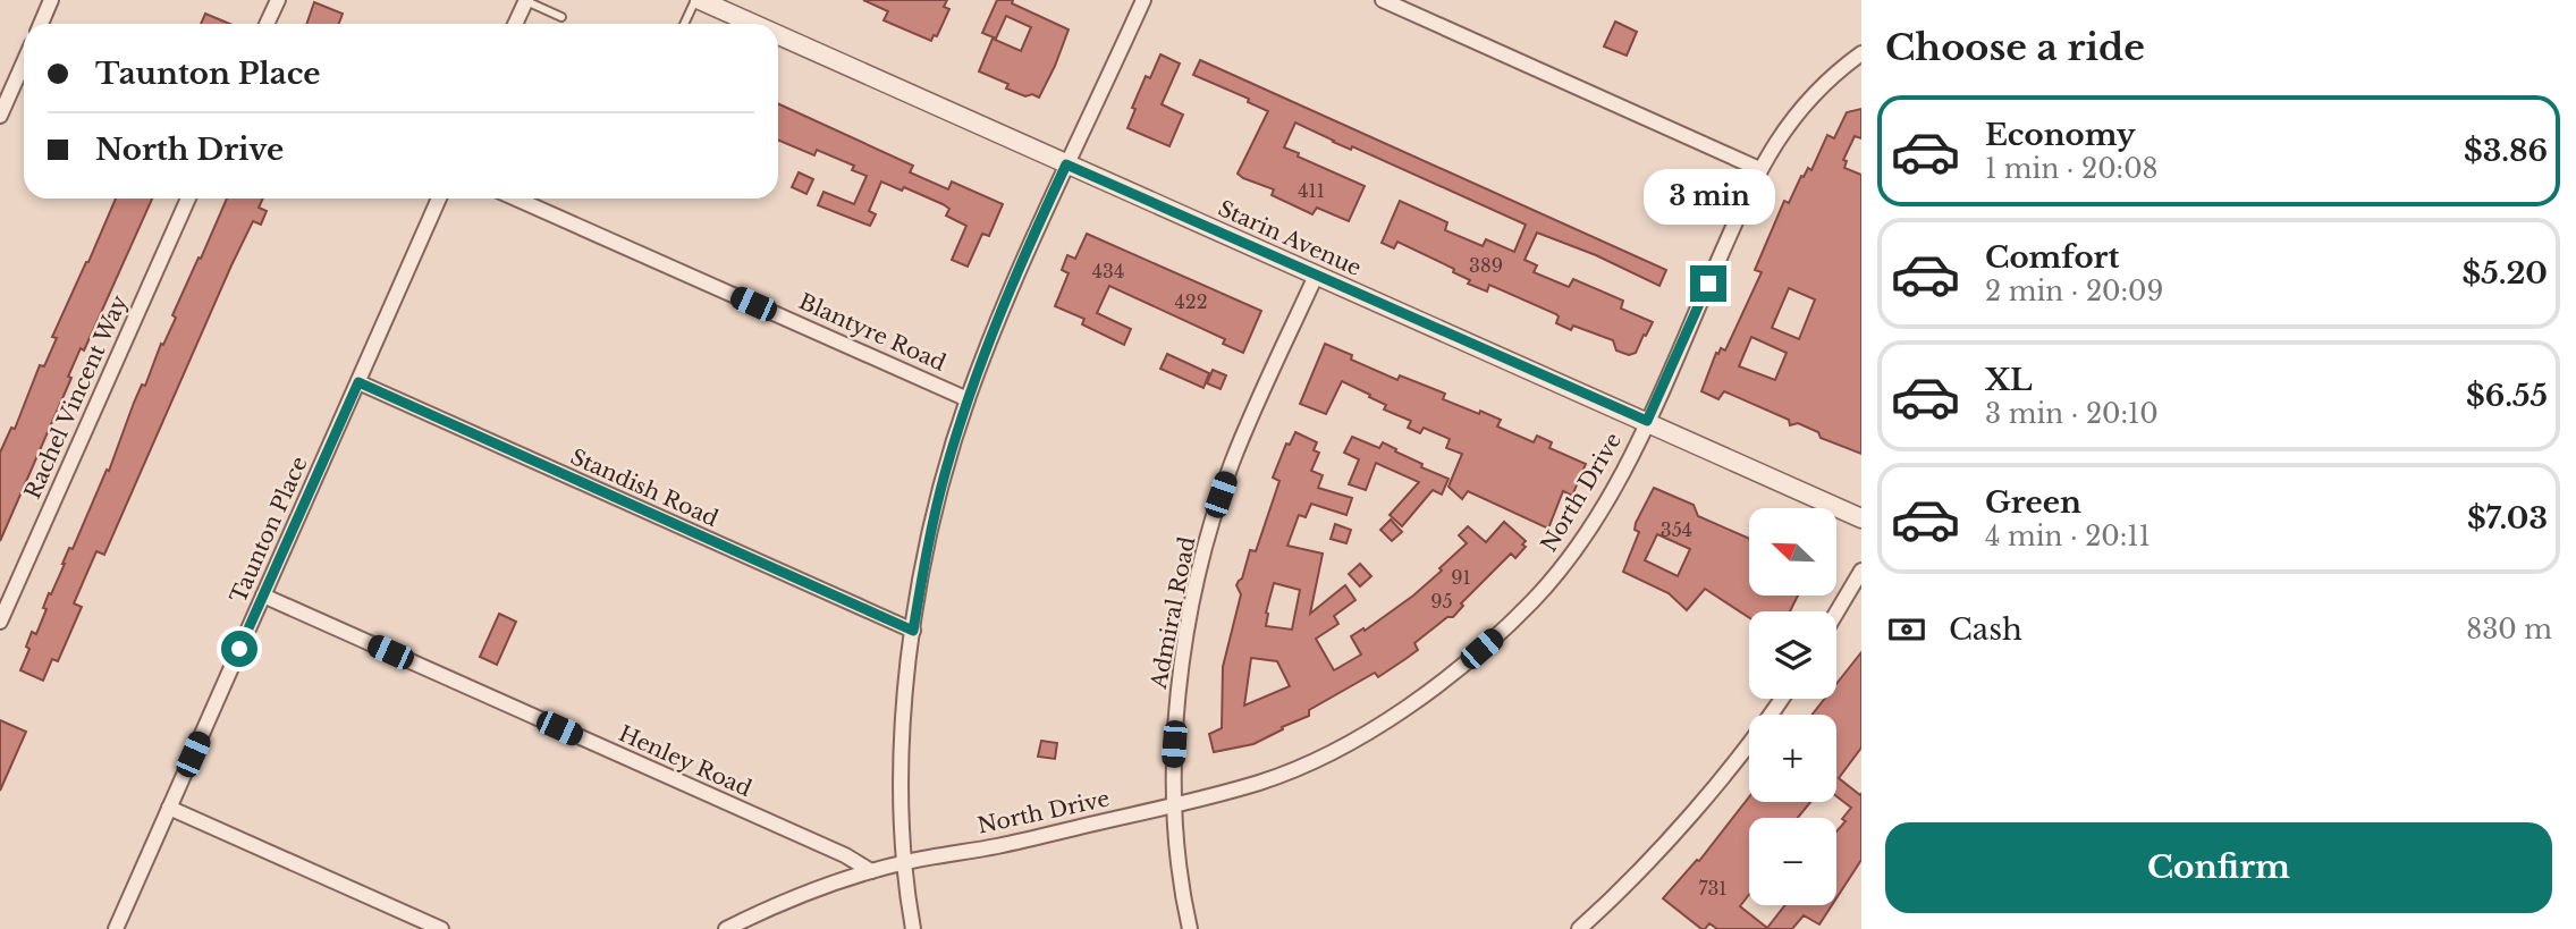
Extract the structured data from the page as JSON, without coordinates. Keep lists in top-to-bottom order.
{
  "streets": {
    "street": [
      "Starin Avenue",
      "Blantyre Road",
      "Rachel Vincent Way",
      "Standish Road",
      "North Drive",
      "Taunton Place",
      "Admiral Road",
      "Henley Road"
    ]
  },
  "crossings": [
    ["Starin Avenue", "North Drive"],
    ["Starin Avenue", "Admiral Road"],
    ["Standish Road", "Taunton Place"],
    ["North Drive", "Admiral Road"],
    ["North Drive", "Henley Road"],
    ["Taunton Place", "Henley Road"]
  ],
  "house_numbers": [
    "411",
    "389",
    "434",
    "422",
    "354",
    "91",
    "95",
    "731"
  ],
  "north": "top left",
  "page": {
    "heading": "Choose a ride",
    "banner": ["Taunton Place", "North Drive"],
    "list": [
      {
        "name": "Economy",
        "note": "1 min · 20:08",
        "value": "$3.86"
      },
      {
        "name": "Comfort",
        "note": "2 min · 20:09",
        "value": "$5.20"
      },
      {
        "name": "XL",
        "note": "3 min · 20:10",
        "value": "$6.55"
      },
      {
        "name": "Green",
        "note": "4 min · 20:11",
        "value": "$7.03"
      }
    ],
    "bubble": "3 min",
    "map_buttons": ["+", "−"],
    "pay": ["Cash", "830 m"],
    "buttons": "Confirm"
  }
}
